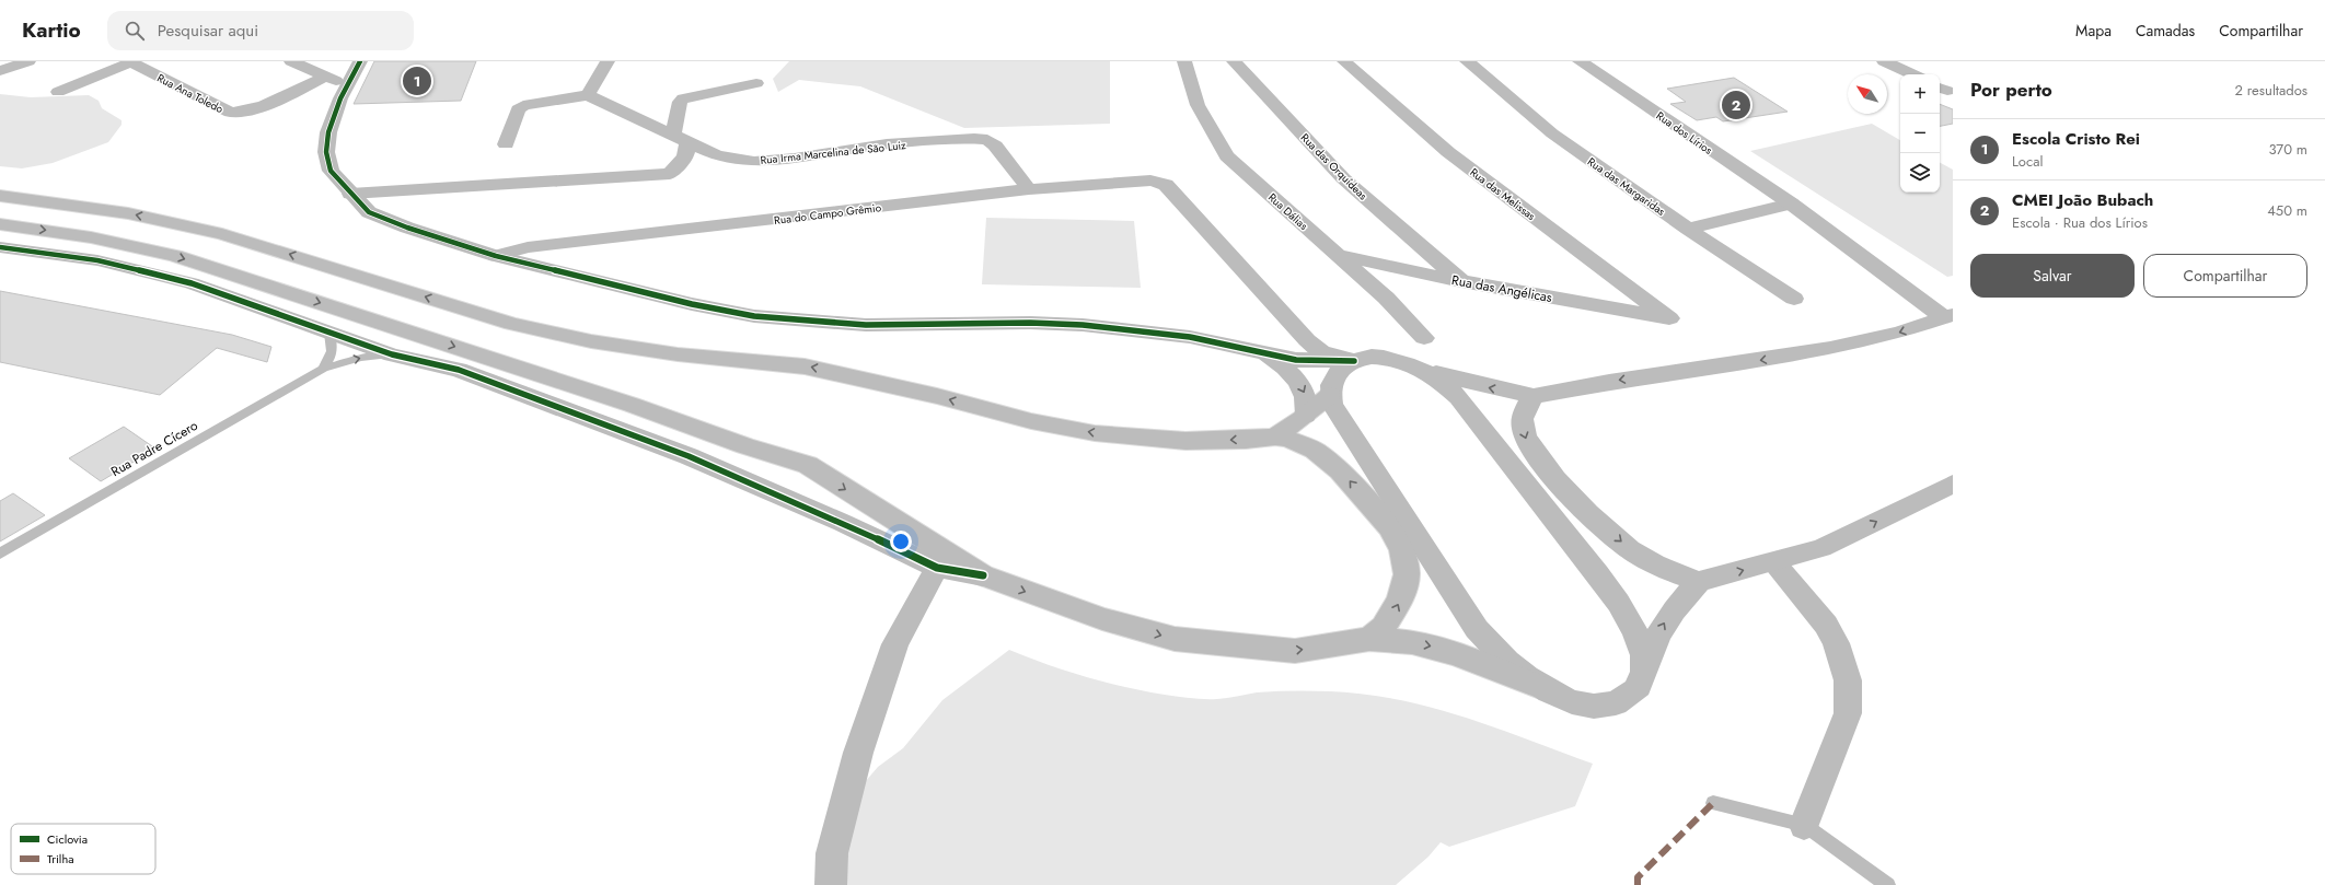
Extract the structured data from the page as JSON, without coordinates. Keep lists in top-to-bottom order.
{
  "streets": {
    "street": [
      "Rua Ana Toledo",
      "Rua dos Lírios",
      "Rua Irma Marcelina de São Luiz",
      "Rua das Orquídeas",
      "Rua das Margaridas",
      "Rua das Melissas",
      "Rua Dálias",
      "Rua do Campo Grêmio",
      "Rua das Angélicas"
    ],
    "lane": ["Rua Padre Cícero"]
  },
  "crossings": [
    ["Rua Irma Marcelina de São Luiz", "Rua do Campo Grêmio"],
    ["Rua das Orquídeas", "Rua das Angélicas"],
    ["Rua das Melissas", "Rua das Angélicas"],
    ["Rua Dálias", "Rua das Angélicas"]
  ],
  "legend": ["Ciclovia", "Trilha"],
  "north": "top left",
  "page": {
    "header": "Kartio",
    "search": "Pesquisar aqui",
    "nav": ["Mapa", "Camadas", "Compartilhar"],
    "heading": ["Por perto", "2 resultados"],
    "pins": ["1", "2"],
    "map_buttons": ["+", "−"],
    "list": [
      {
        "mark": "1",
        "name": "Escola Cristo Rei",
        "note": "Local",
        "value": "370 m"
      },
      {
        "mark": "2",
        "name": "CMEI João Bubach",
        "note": "Escola · Rua dos Lírios",
        "value": "450 m"
      }
    ],
    "buttons": ["Salvar", "Compartilhar"]
  }
}
